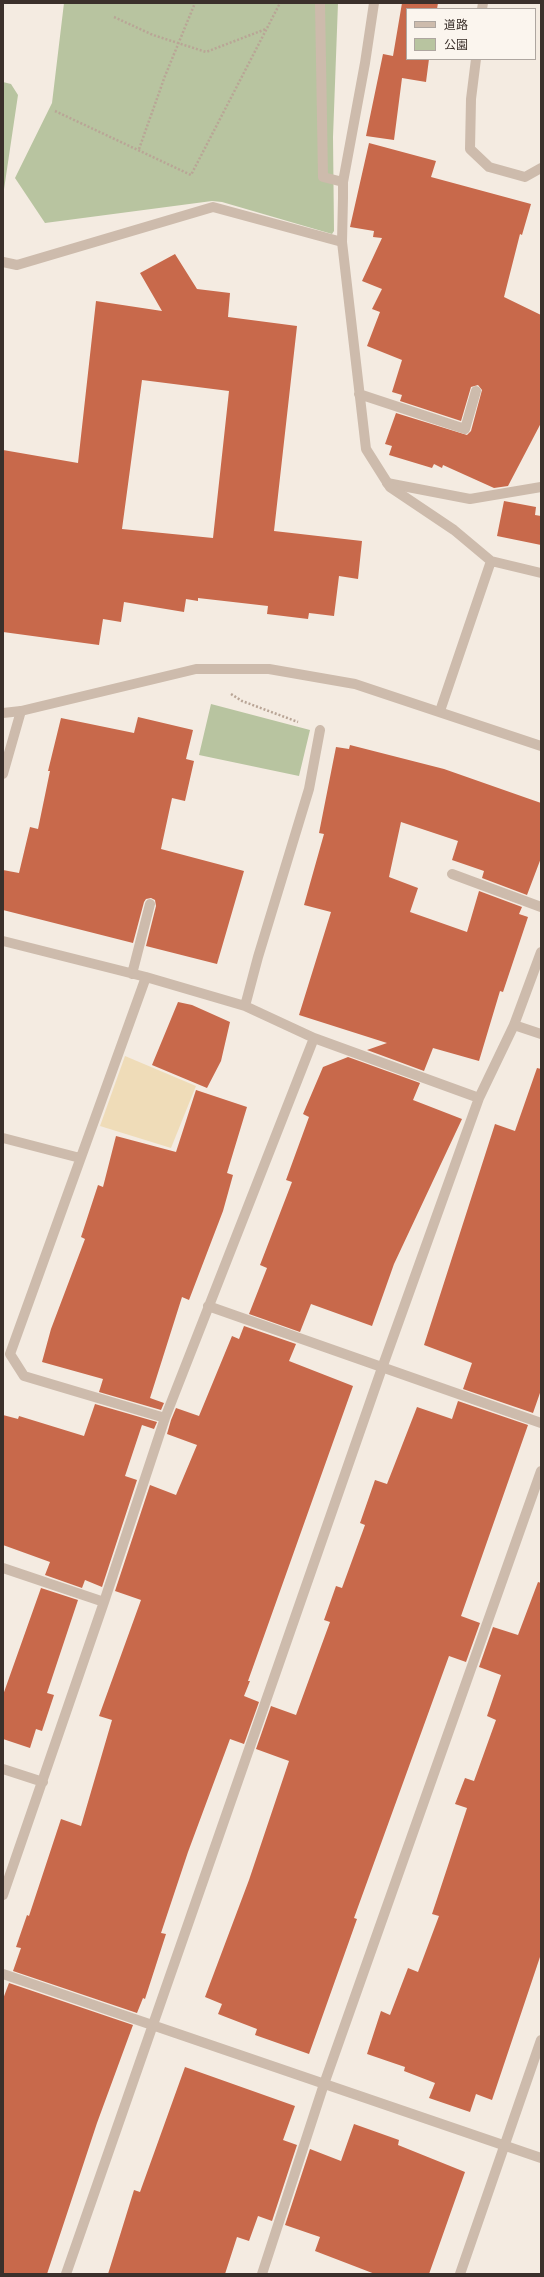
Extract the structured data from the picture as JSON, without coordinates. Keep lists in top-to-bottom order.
{
  "legend": ["道路", "公園"]
}
